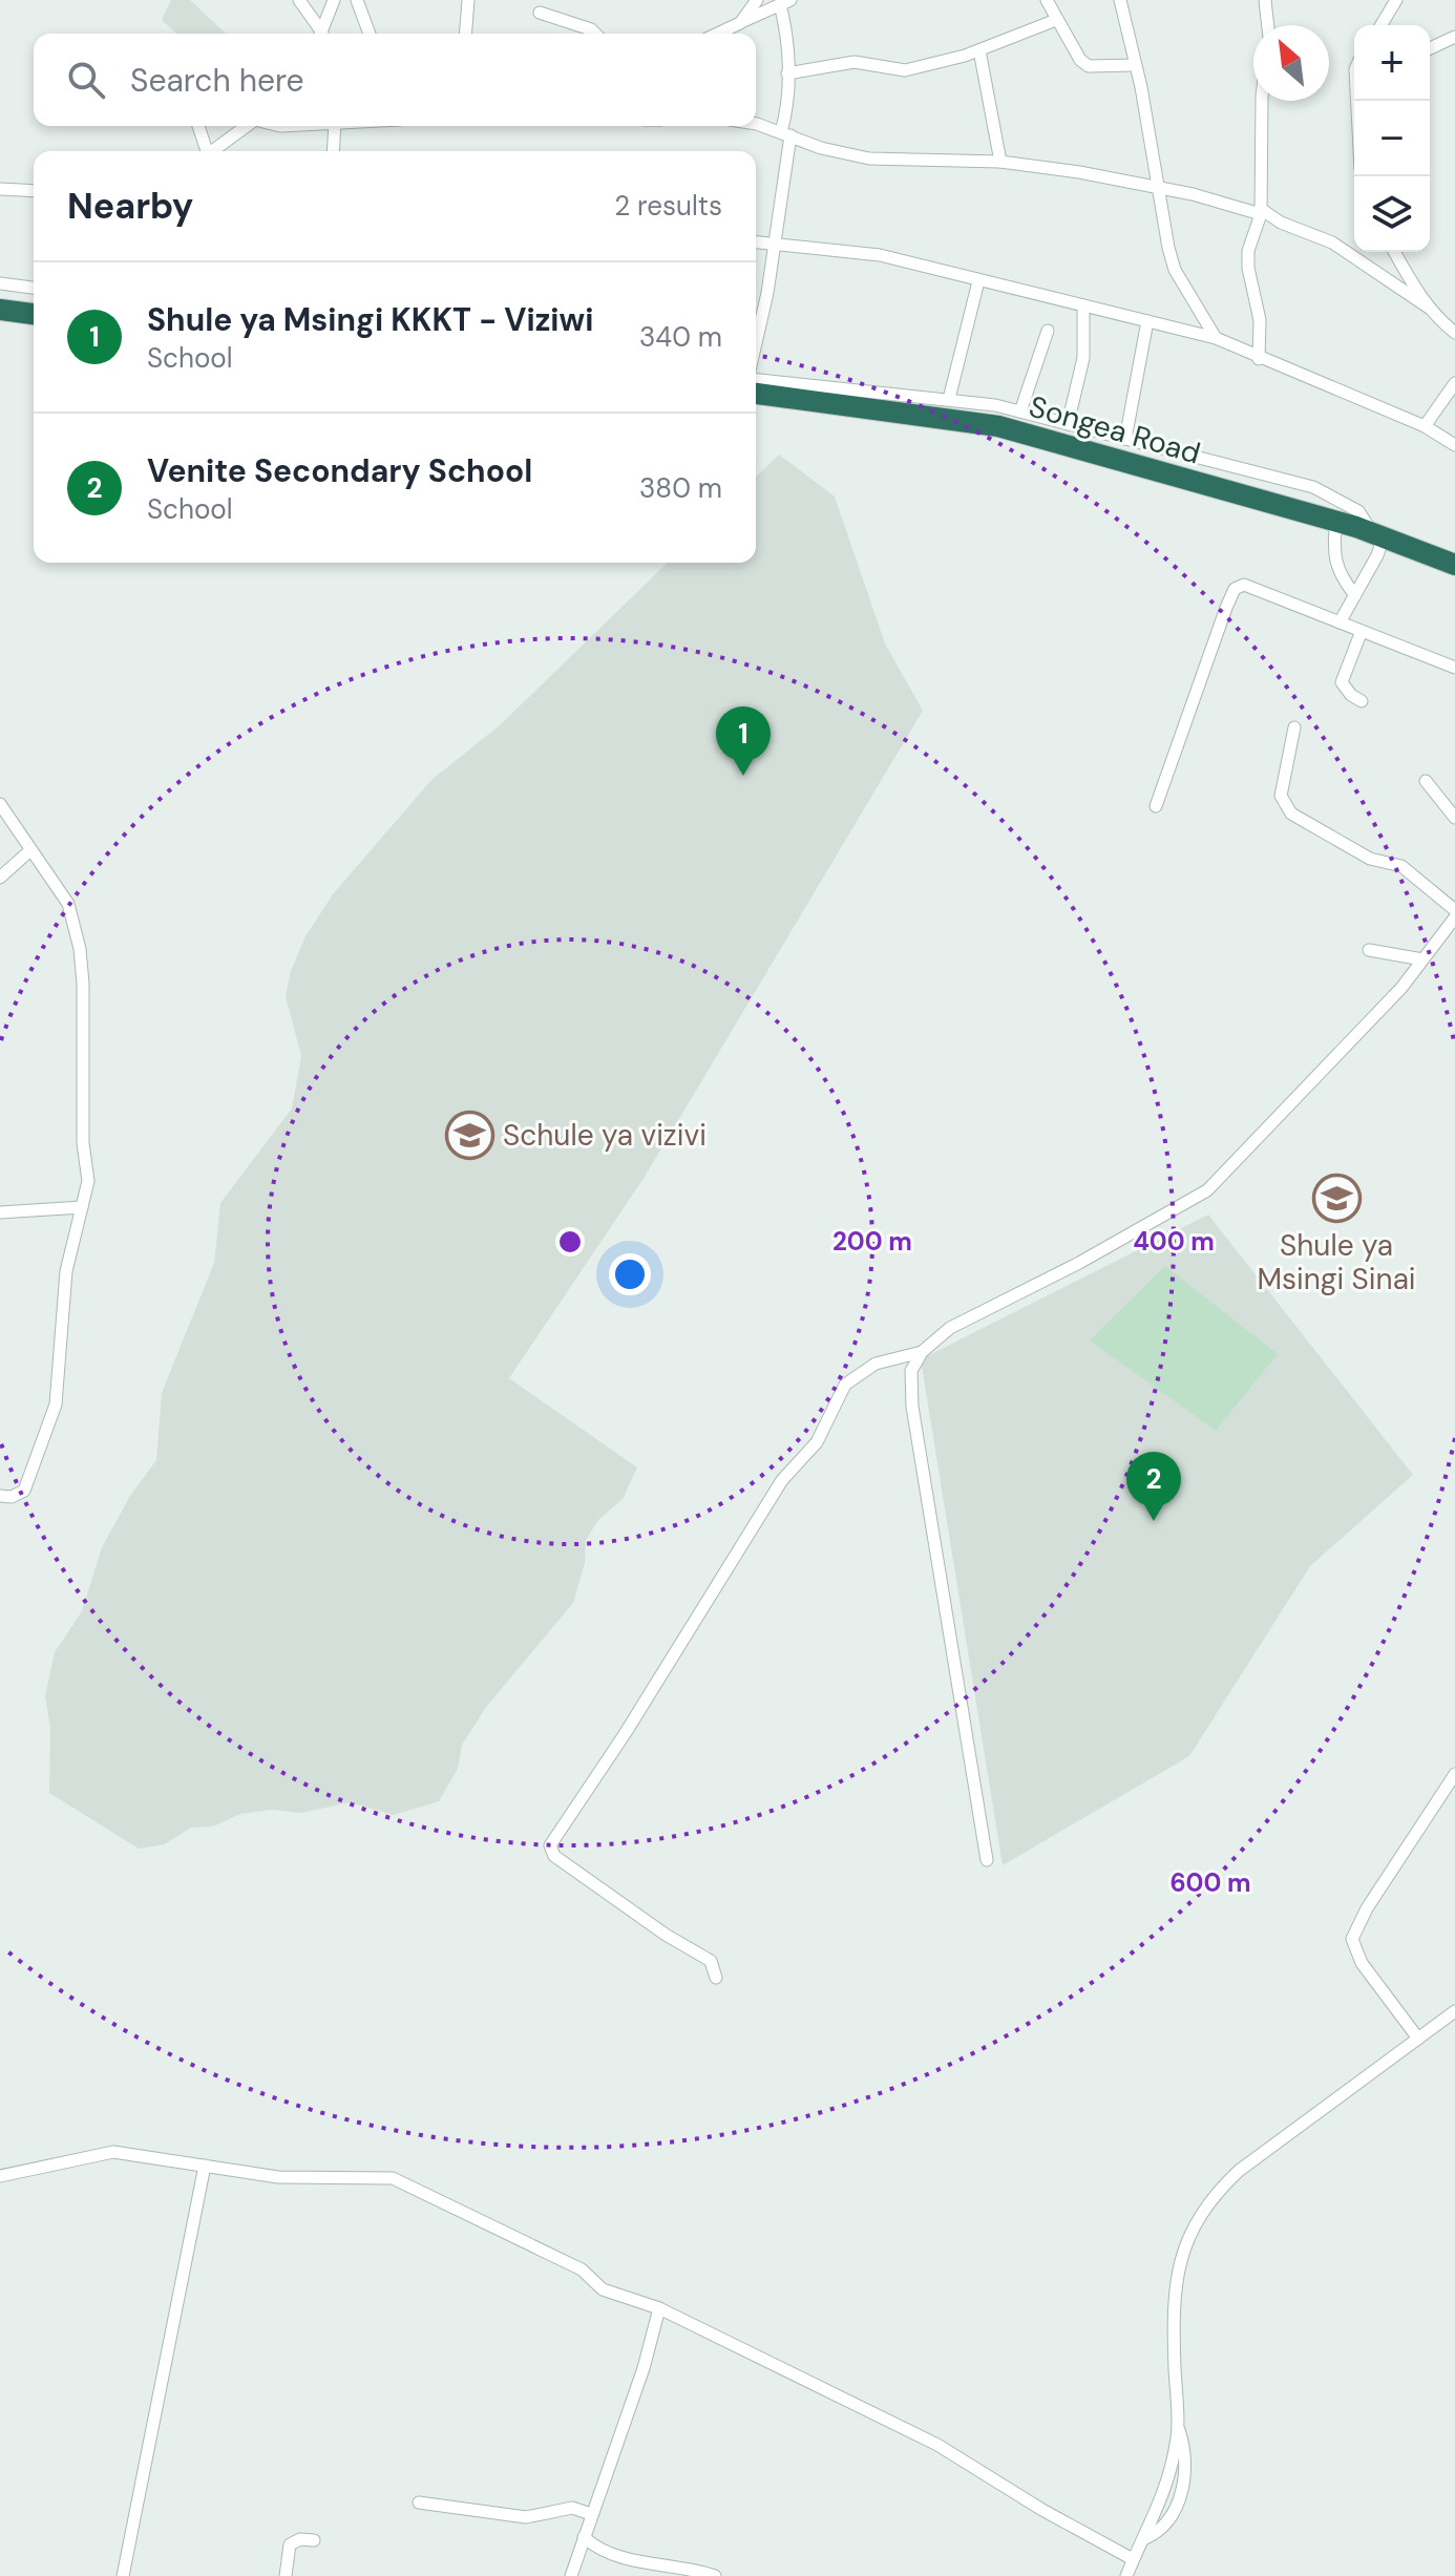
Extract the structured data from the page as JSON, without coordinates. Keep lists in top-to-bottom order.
{
  "streets": {
    "highway": ["Songea Road"]
  },
  "places": {
    "school or university": ["Schule ya vizivi", "Shule ya Msingi Sinai"]
  },
  "north": "top left",
  "page": {
    "map_buttons": ["+", "−"],
    "search": "Search here",
    "heading": ["Nearby", "2 results"],
    "list": [
      {
        "mark": "1",
        "name": "Shule ya Msingi KKKT - Viziwi",
        "note": "School",
        "value": "340 m"
      },
      {
        "mark": "2",
        "name": "Venite Secondary School",
        "note": "School",
        "value": "380 m"
      }
    ],
    "pins": ["1", "2"]
  },
  "rings": ["200 m", "400 m", "600 m"]
}
